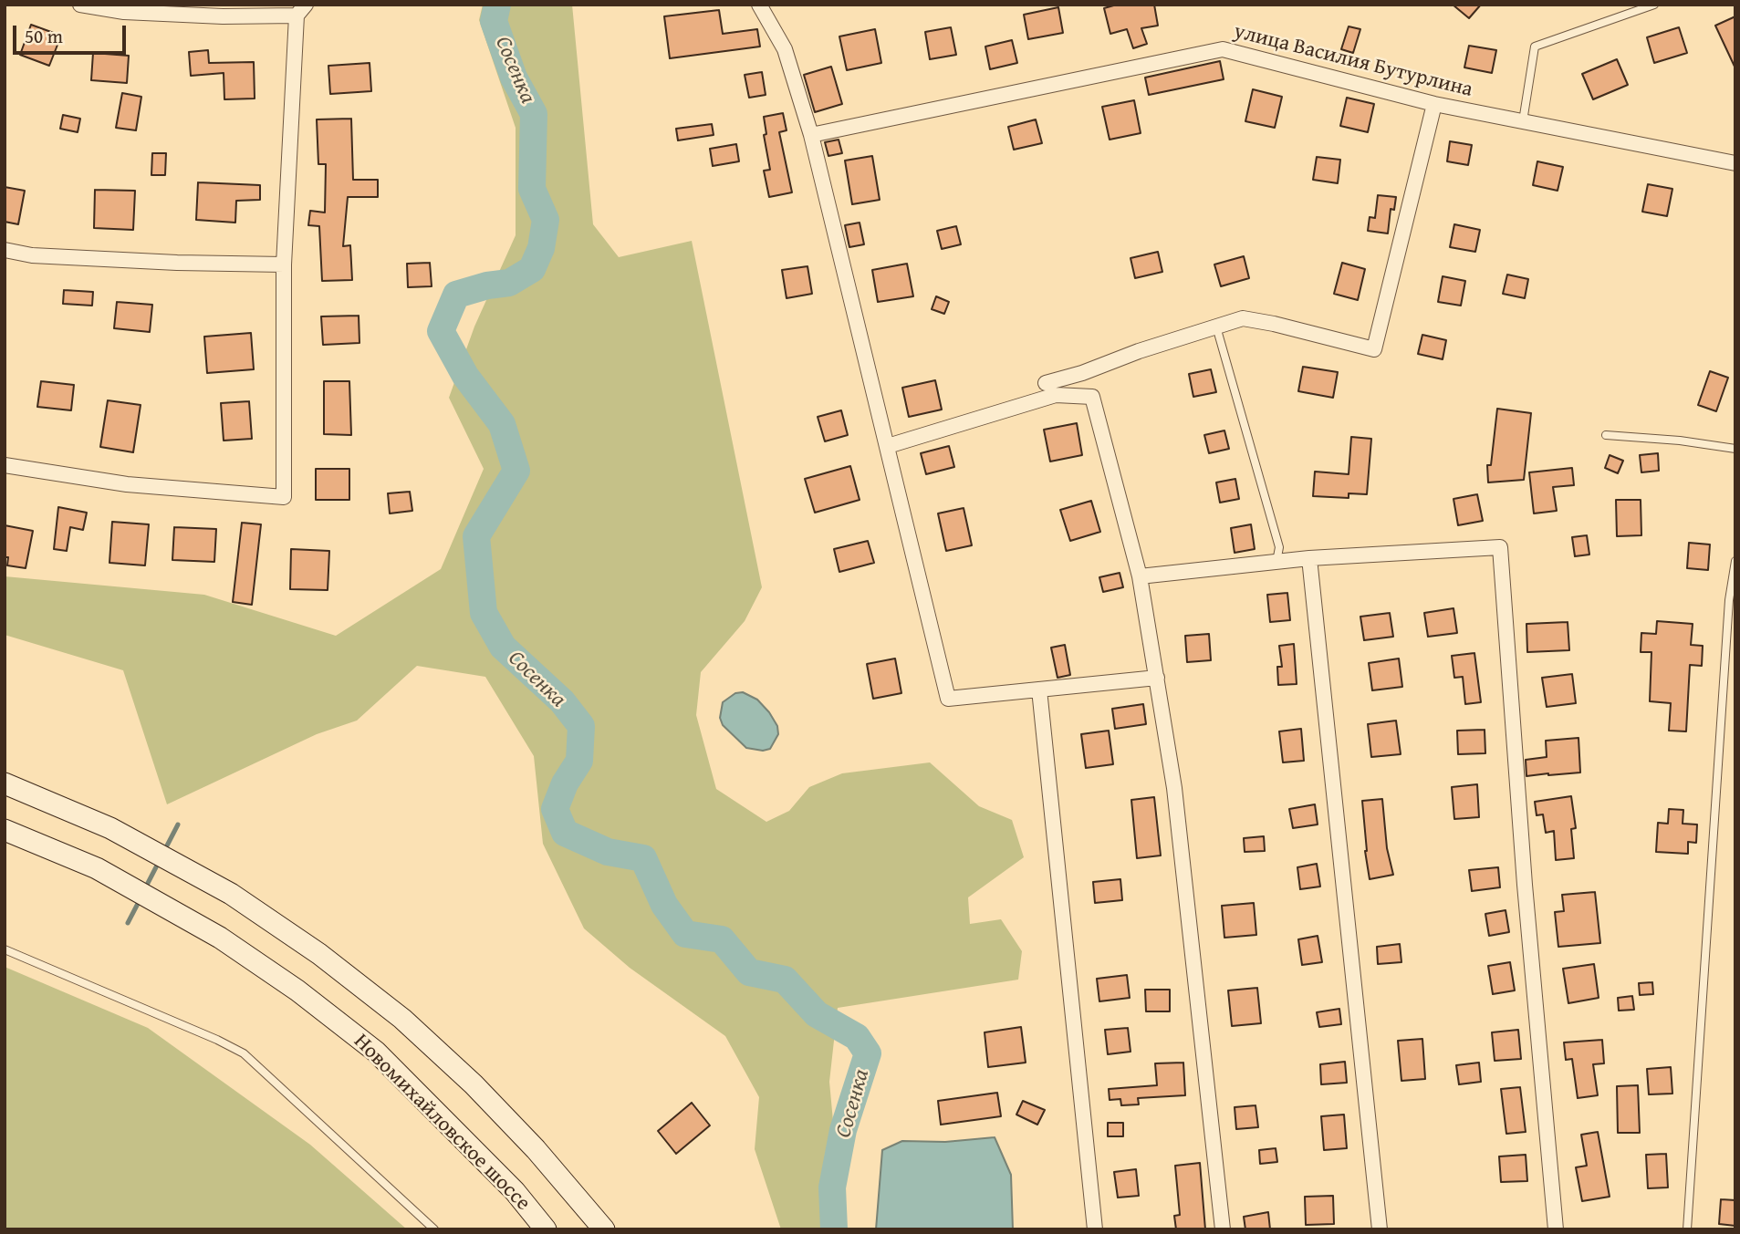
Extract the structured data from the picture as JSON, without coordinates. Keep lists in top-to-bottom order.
{
  "streets": {
    "main road": ["Новомихайловское шоссе"],
    "street": ["улица Василия Бутурлина"]
  },
  "water": ["Сосенка"],
  "scale_bar": "50 m"
}
